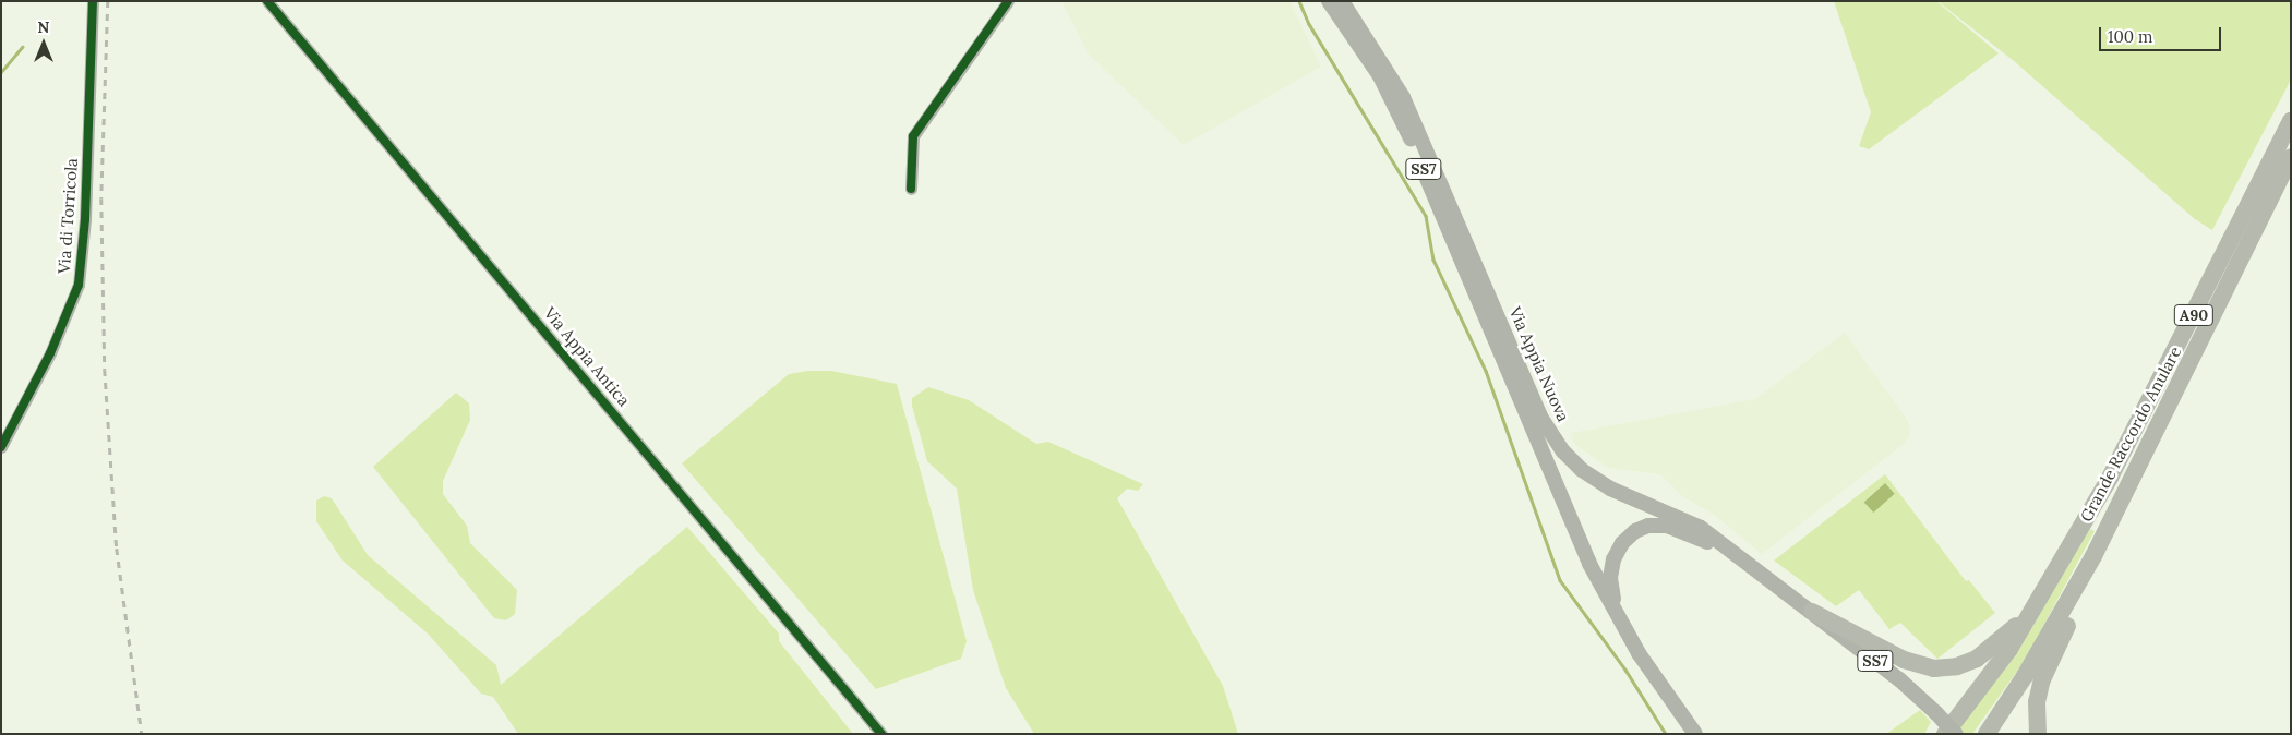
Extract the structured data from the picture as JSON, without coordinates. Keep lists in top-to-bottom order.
{
  "streets": {
    "highway": ["A90", "Grande Raccordo Anulare"],
    "main road": ["SS7", "Via Appia Nuova"],
    "street": ["Via di Torricola", "Via Appia Antica"]
  },
  "scale_bar": "100 m",
  "north": "top"
}
